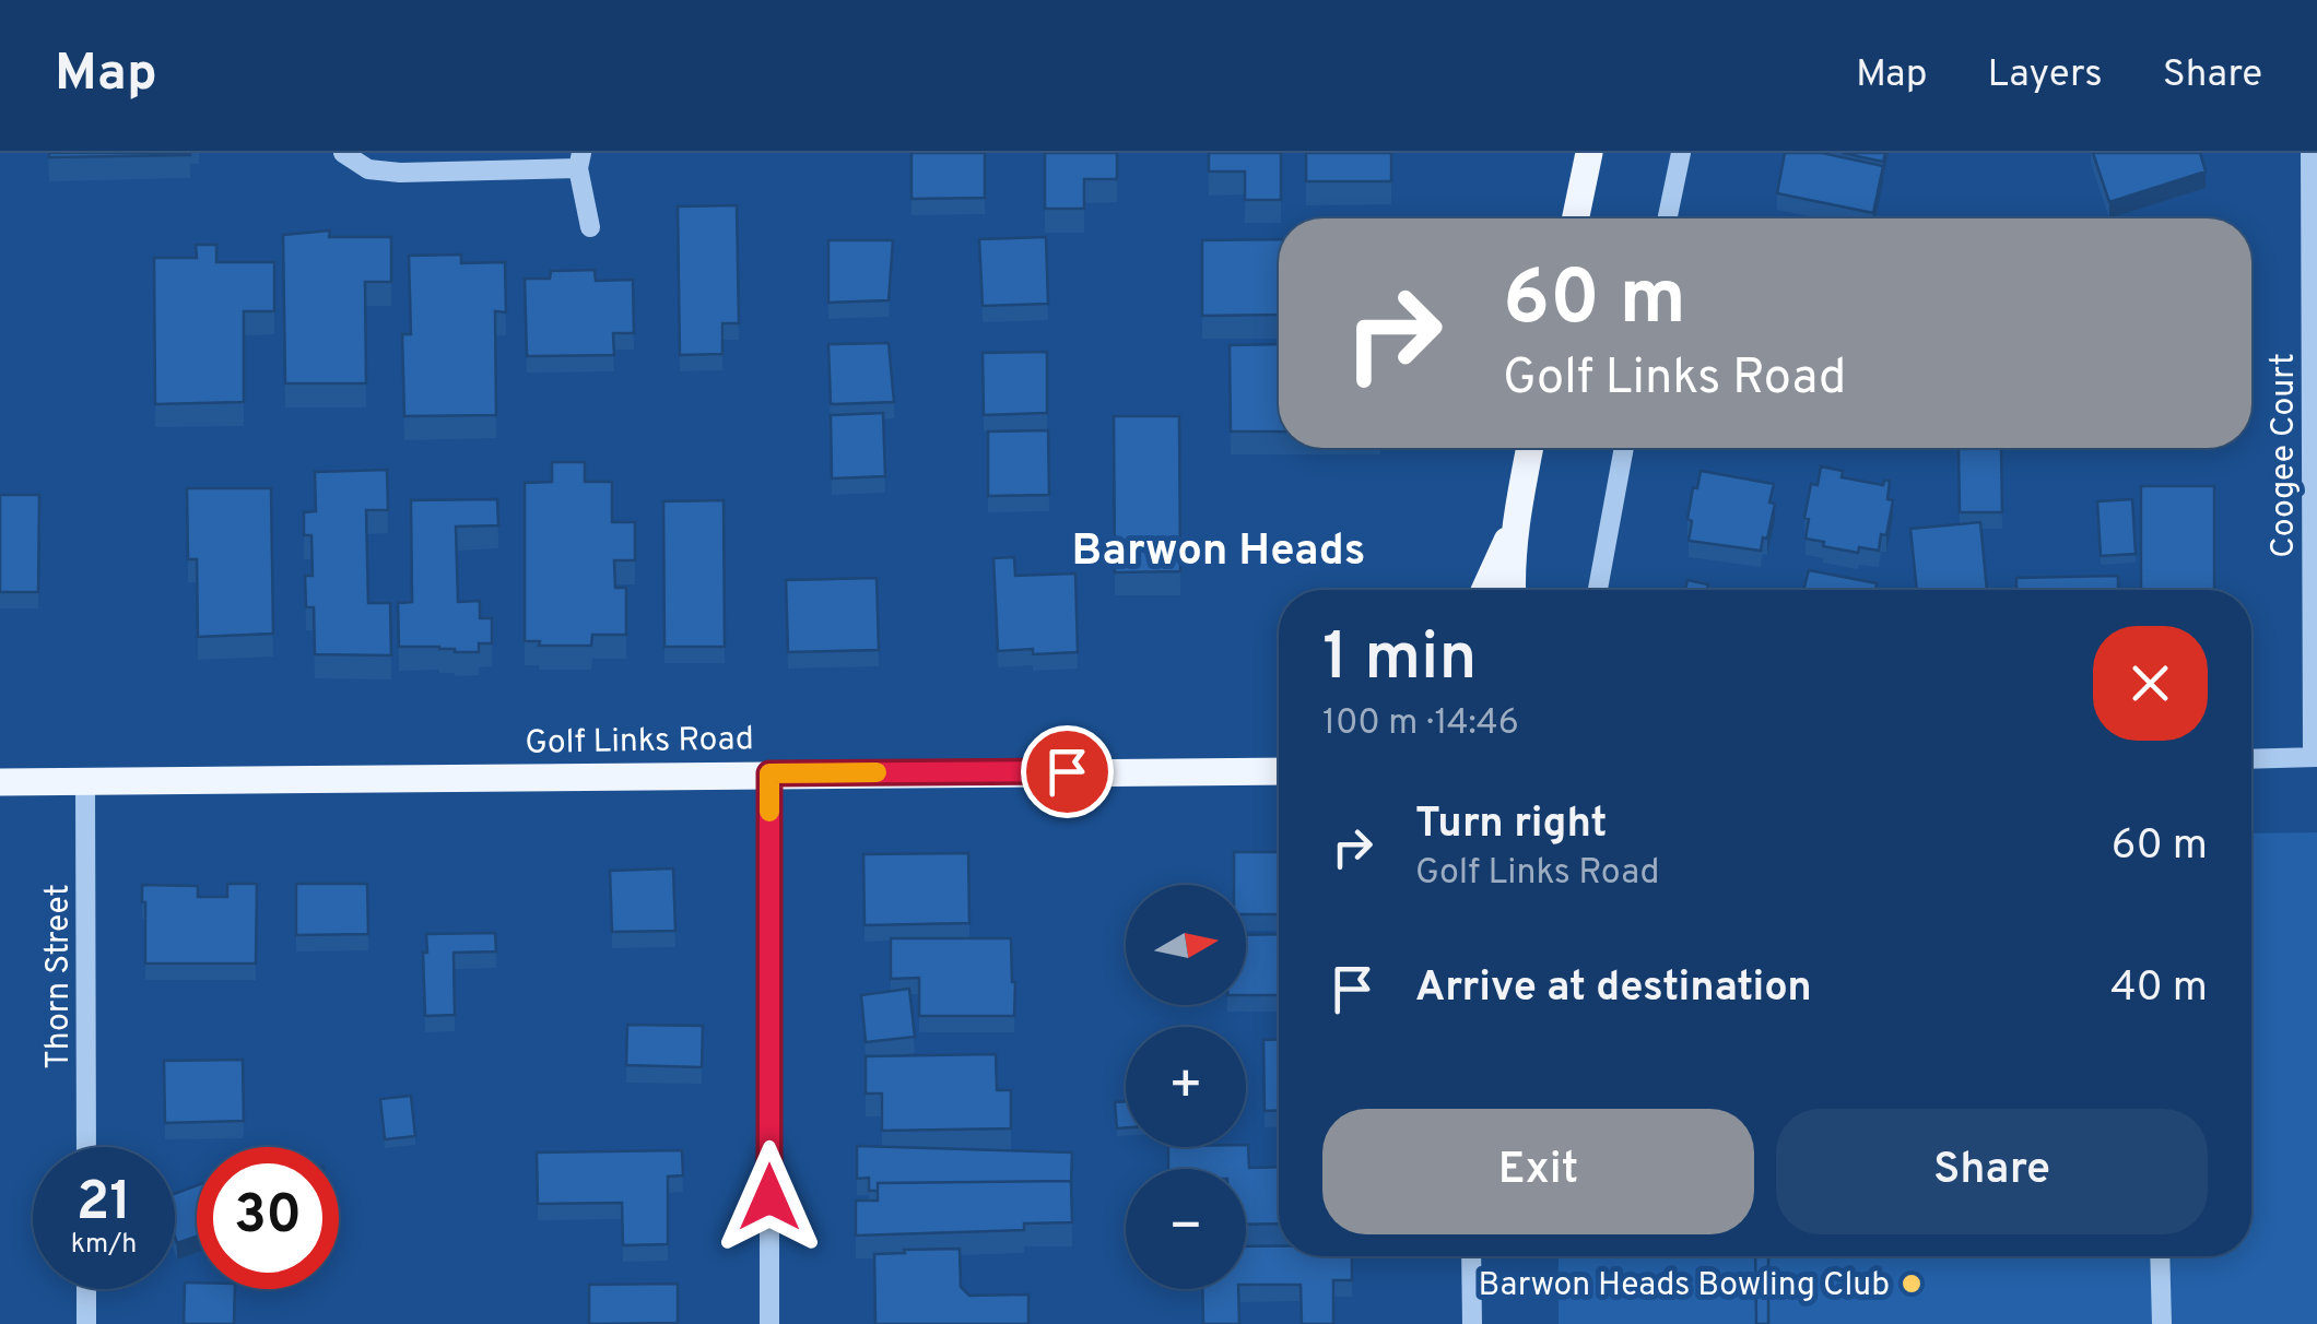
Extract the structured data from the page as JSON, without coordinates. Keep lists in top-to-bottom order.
{
  "streets": {
    "main road": ["Golf Links Road"],
    "street": ["Coogee Court", "Thorn Street"]
  },
  "crossings": [
    ["Golf Links Road", "Thorn Street"]
  ],
  "districts": ["Barwon Heads"],
  "places": ["Barwon Heads Bowling Club"],
  "north": "right",
  "page": {
    "header": "Map",
    "nav": ["Map", "Layers", "Share"],
    "turn": ["60 m", "Golf Links Road"],
    "heading": ["1 min", "100 m · 14:46"],
    "list": [
      {
        "name": "Turn right",
        "note": "Golf Links Road",
        "value": "60 m"
      },
      {
        "name": "Arrive at destination",
        "value": "40 m"
      }
    ],
    "map_buttons": ["+", "−"],
    "buttons": ["Exit", "Share"],
    "speed": "21 km/h",
    "limit": "30"
  }
}
